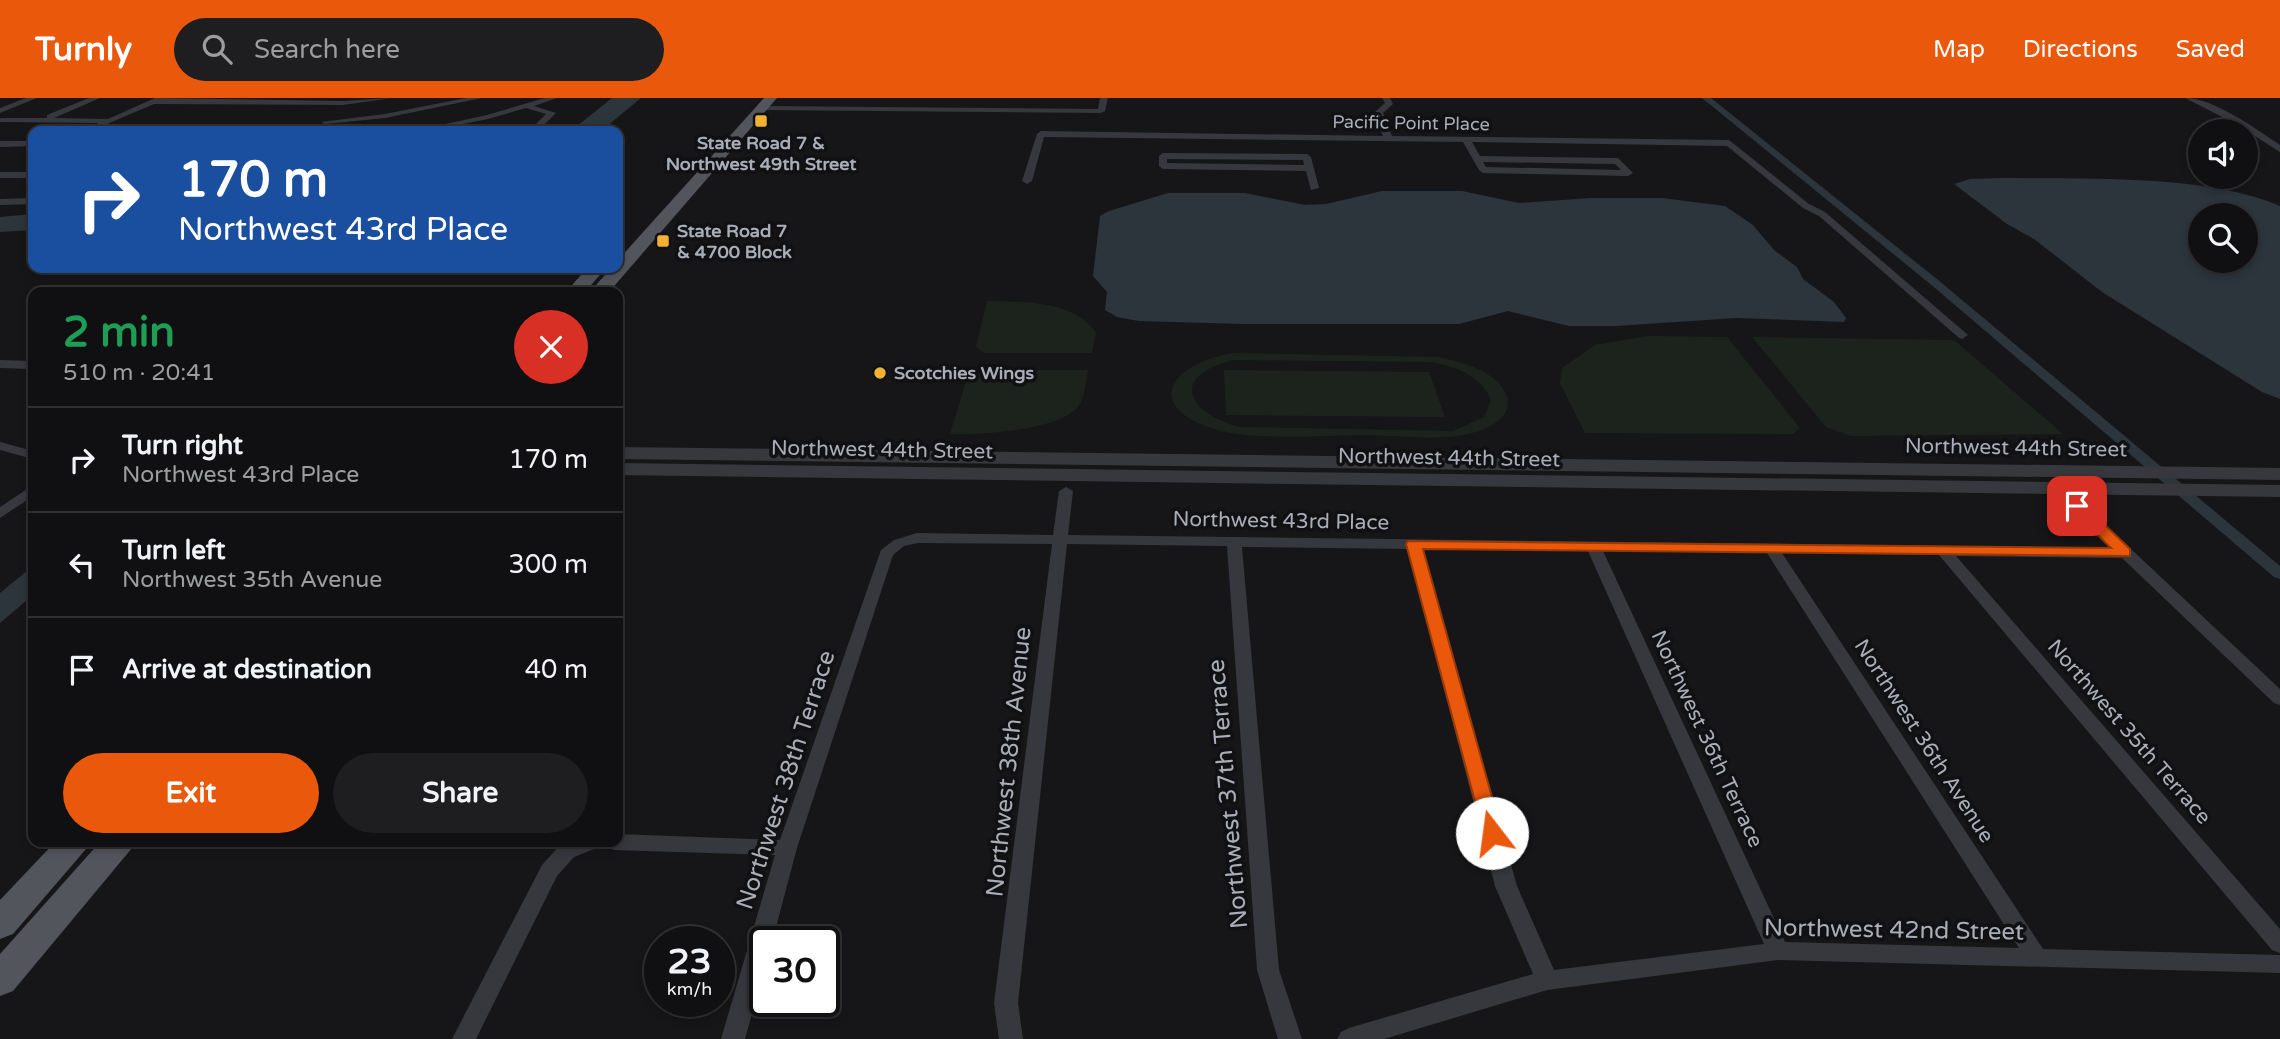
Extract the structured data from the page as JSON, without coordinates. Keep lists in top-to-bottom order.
{
  "streets": {
    "street": [
      "Pacific Point Place",
      "Northwest 44th Street",
      "Northwest 43rd Place",
      "Northwest 35th Terrace",
      "Northwest 36th Terrace",
      "Northwest 36th Avenue",
      "Northwest 38th Avenue",
      "Northwest 38th Terrace",
      "Northwest 37th Terrace",
      "Northwest 42nd Street"
    ]
  },
  "crossings": [
    ["Northwest 43rd Place", "Northwest 35th Terrace"],
    ["Northwest 43rd Place", "Northwest 36th Terrace"],
    ["Northwest 43rd Place", "Northwest 36th Avenue"],
    ["Northwest 43rd Place", "Northwest 38th Avenue"],
    ["Northwest 43rd Place", "Northwest 38th Terrace"],
    ["Northwest 43rd Place", "Northwest 37th Terrace"],
    ["Northwest 36th Terrace", "Northwest 42nd Street"],
    ["Northwest 36th Avenue", "Northwest 42nd Street"]
  ],
  "places": {
    "transit": ["State Road 7 & Northwest 49th Street", "State Road 7 & 4700 Block"],
    "other": ["Scotchies Wings"]
  },
  "page": {
    "header": "Turnly",
    "search": "Search here",
    "nav": ["Map", "Directions", "Saved"],
    "turn": ["170 m", "Northwest 43rd Place"],
    "heading": ["2 min", "510 m · 20:41"],
    "list": [
      {
        "name": "Turn right",
        "note": "Northwest 43rd Place",
        "value": "170 m"
      },
      {
        "name": "Turn left",
        "note": "Northwest 35th Avenue",
        "value": "300 m"
      },
      {
        "name": "Arrive at destination",
        "value": "40 m"
      }
    ],
    "buttons": ["Exit", "Share"],
    "speed": "23 km/h",
    "limit": "30"
  }
}
